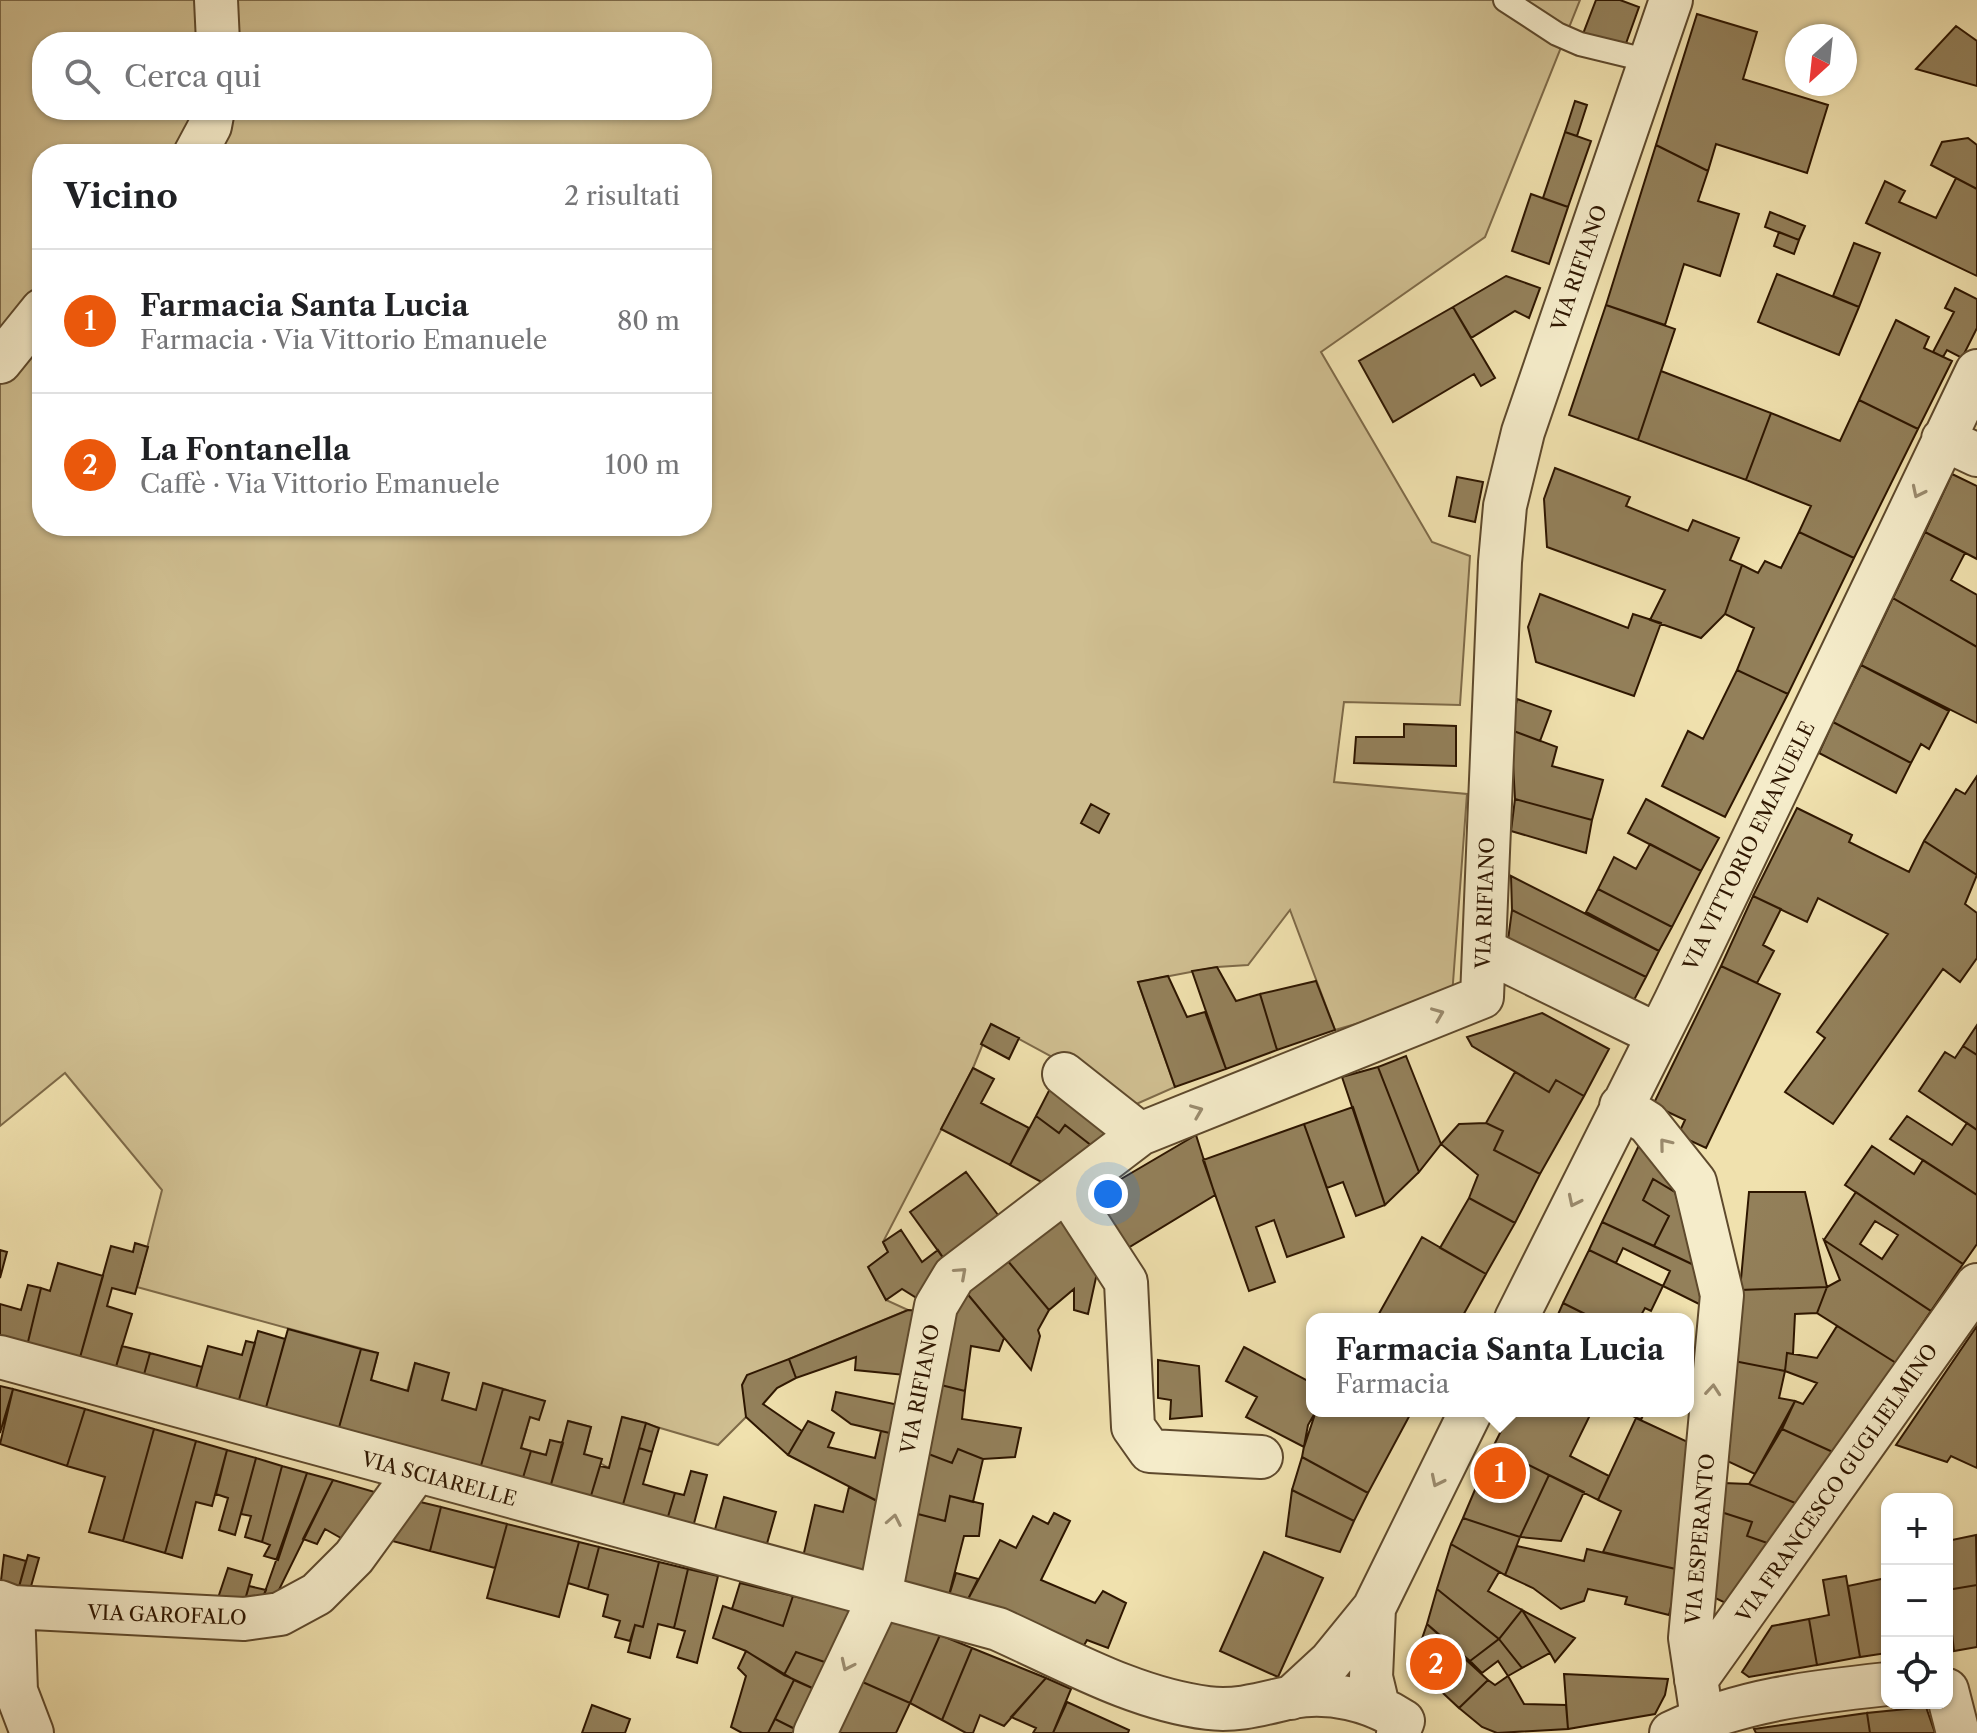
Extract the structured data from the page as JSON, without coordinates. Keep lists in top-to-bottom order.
{
  "streets": {
    "street": [
      "VIA RIFIANO",
      "VIA VITTORIO EMANUELE",
      "VIA SCIARELLE",
      "VIA FRANCESCO GUGLIELMINO",
      "VIA ESPERANTO",
      "VIA GAROFALO"
    ]
  },
  "crossings": [
    ["VIA RIFIANO", "VIA SCIARELLE"],
    ["VIA VITTORIO EMANUELE", "VIA ESPERANTO"],
    ["VIA SCIARELLE", "VIA GAROFALO"],
    ["VIA FRANCESCO GUGLIELMINO", "VIA ESPERANTO"]
  ],
  "one_way": ["VIA VITTORIO EMANUELE", "VIA ESPERANTO"],
  "north": "bottom left",
  "page": {
    "search": "Cerca qui",
    "heading": ["Vicino", "2 risultati"],
    "list": [
      {
        "mark": "1",
        "name": "Farmacia Santa Lucia",
        "note": "Farmacia · Via Vittorio Emanuele",
        "value": "80 m"
      },
      {
        "mark": "2",
        "name": "La Fontanella",
        "note": "Caffè · Via Vittorio Emanuele",
        "value": "100 m"
      }
    ],
    "popup": ["Farmacia Santa Lucia", "Farmacia"],
    "pins": ["1", "2"],
    "map_buttons": ["+", "−"]
  }
}
